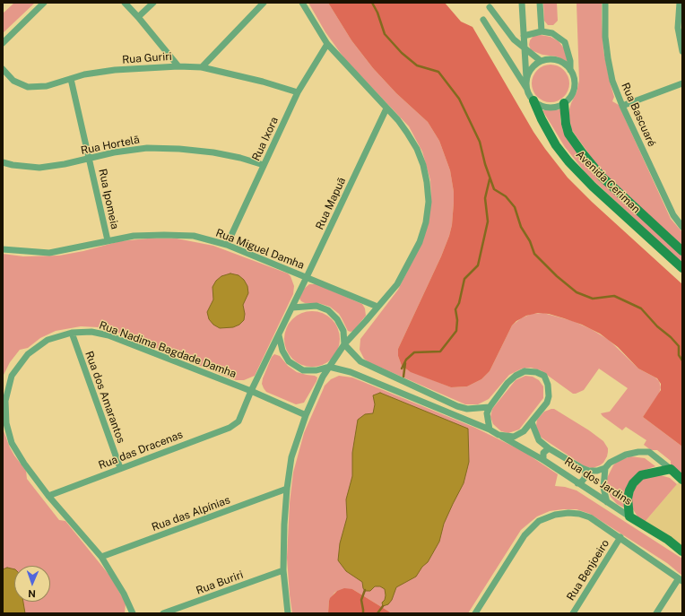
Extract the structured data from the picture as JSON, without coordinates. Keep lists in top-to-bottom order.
{
  "streets": {
    "street": [
      "Rua Guriri",
      "Rua Bascuaré",
      "Rua Ixora",
      "Rua Hortelã",
      "Avenida Ceriman",
      "Rua Ipomeia",
      "Rua Mapuã",
      "Rua Miguel Damha",
      "Rua Nadima Bagdade Damha",
      "Rua dos Amarantos",
      "Rua das Dracenas",
      "Rua dos Jardins",
      "Rua das Alpínias",
      "Rua Benjoeiro",
      "Rua Buriri"
    ]
  },
  "crossings": [
    ["Rua Guriri", "Rua Ixora"],
    ["Rua Guriri", "Rua Ipomeia"],
    ["Rua Ixora", "Rua Hortelã"],
    ["Rua Ixora", "Rua Miguel Damha"],
    ["Rua Hortelã", "Rua Ipomeia"],
    ["Rua Ipomeia", "Rua Miguel Damha"],
    ["Rua Mapuã", "Rua Miguel Damha"],
    ["Rua Nadima Bagdade Damha", "Rua dos Amarantos"],
    ["Rua Nadima Bagdade Damha", "Rua das Dracenas"],
    ["Rua Nadima Bagdade Damha", "Rua das Alpínias"],
    ["Rua dos Amarantos", "Rua das Dracenas"]
  ],
  "north": "bottom"
}
